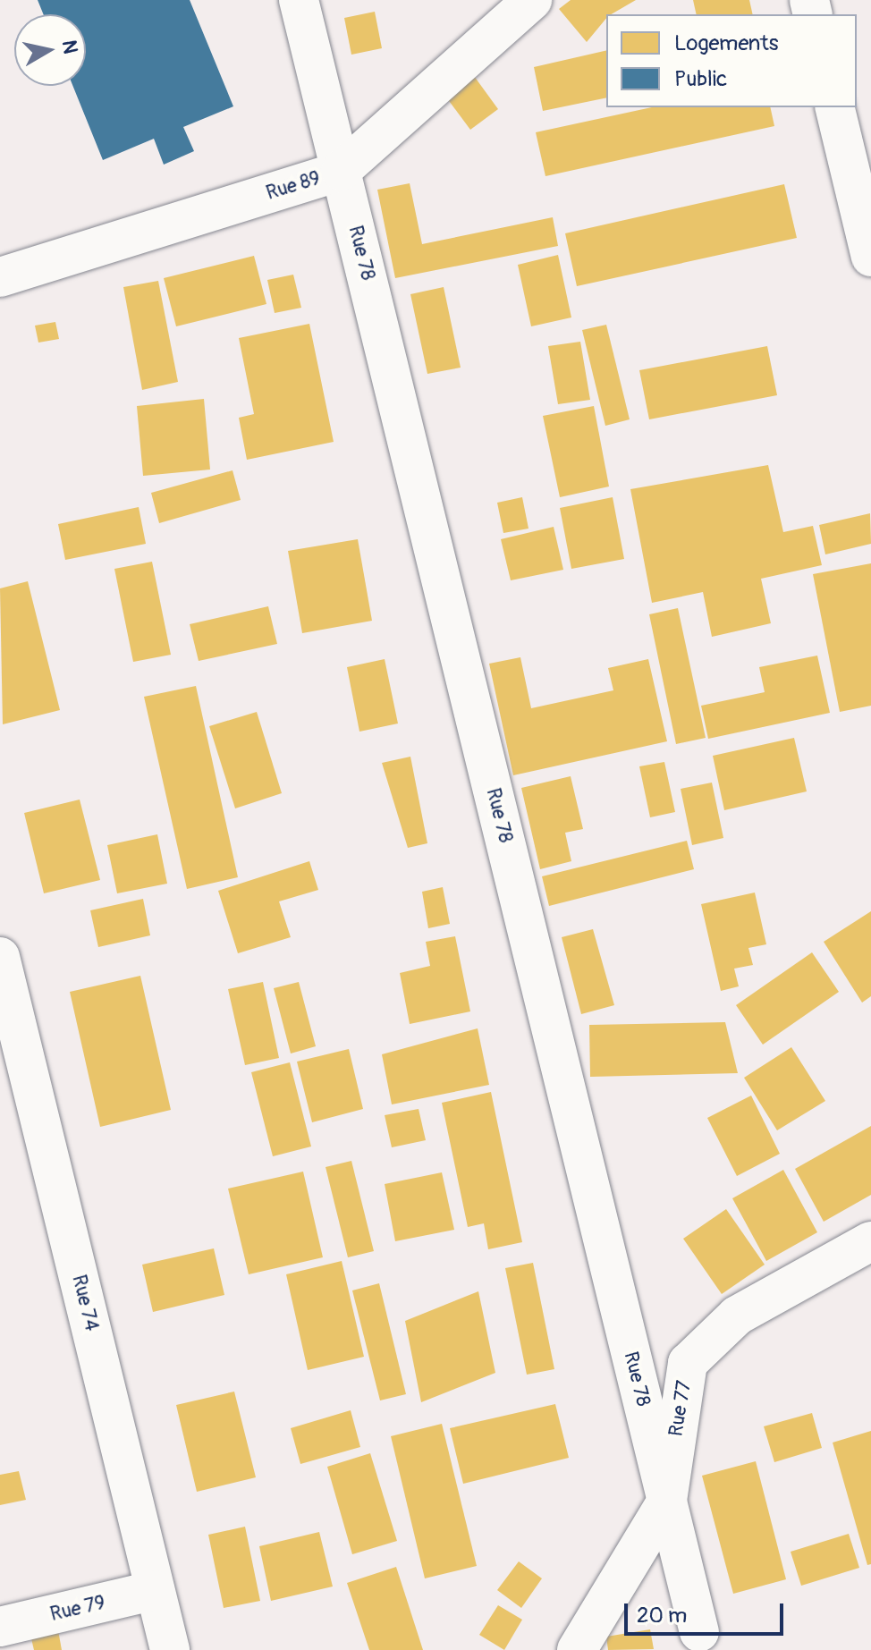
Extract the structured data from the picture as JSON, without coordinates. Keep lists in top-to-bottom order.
{
  "streets": {
    "street": [
      "Rue 89",
      "Rue 78",
      "Rue 74",
      "Rue 77",
      "Rue 79"
    ]
  },
  "crossings": [
    ["Rue 89", "Rue 78"],
    ["Rue 78", "Rue 77"],
    ["Rue 74", "Rue 79"]
  ],
  "legend": ["Logements", "Public"],
  "scale_bar": "20 m",
  "north": "right"
}
